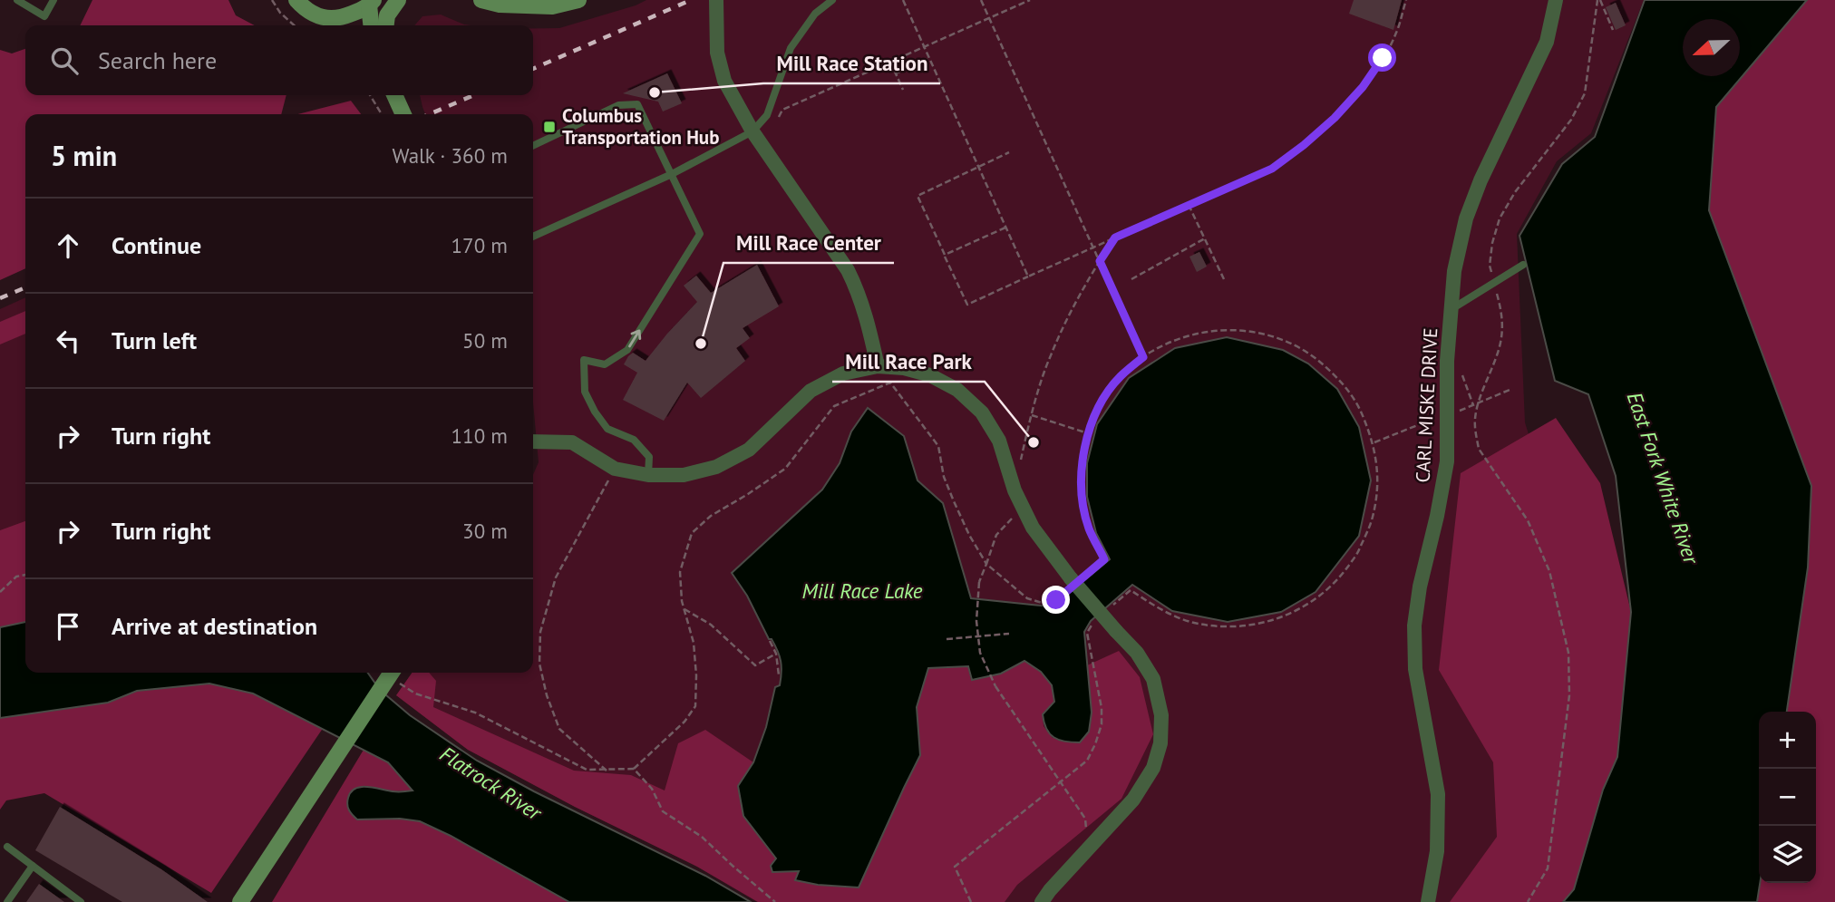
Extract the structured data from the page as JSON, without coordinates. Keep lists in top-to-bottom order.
{
  "streets": {
    "street": ["CARL MISKE DRIVE"]
  },
  "water": ["East Fork White River", "Mill Race Lake", "Flatrock River"],
  "places": {
    "other": ["Mill Race Station", "Mill Race Center", "Mill Race Park"],
    "transit": ["Columbus Transportation Hub"]
  },
  "north": "left",
  "page": {
    "search": "Search here",
    "heading": ["5 min", "Walk · 360 m"],
    "list": [
      ["Continue", "170 m"],
      ["Turn left", "50 m"],
      ["Turn right", "110 m"],
      ["Turn right", "30 m"],
      "Arrive at destination"
    ],
    "map_buttons": ["+", "−"]
  }
}
